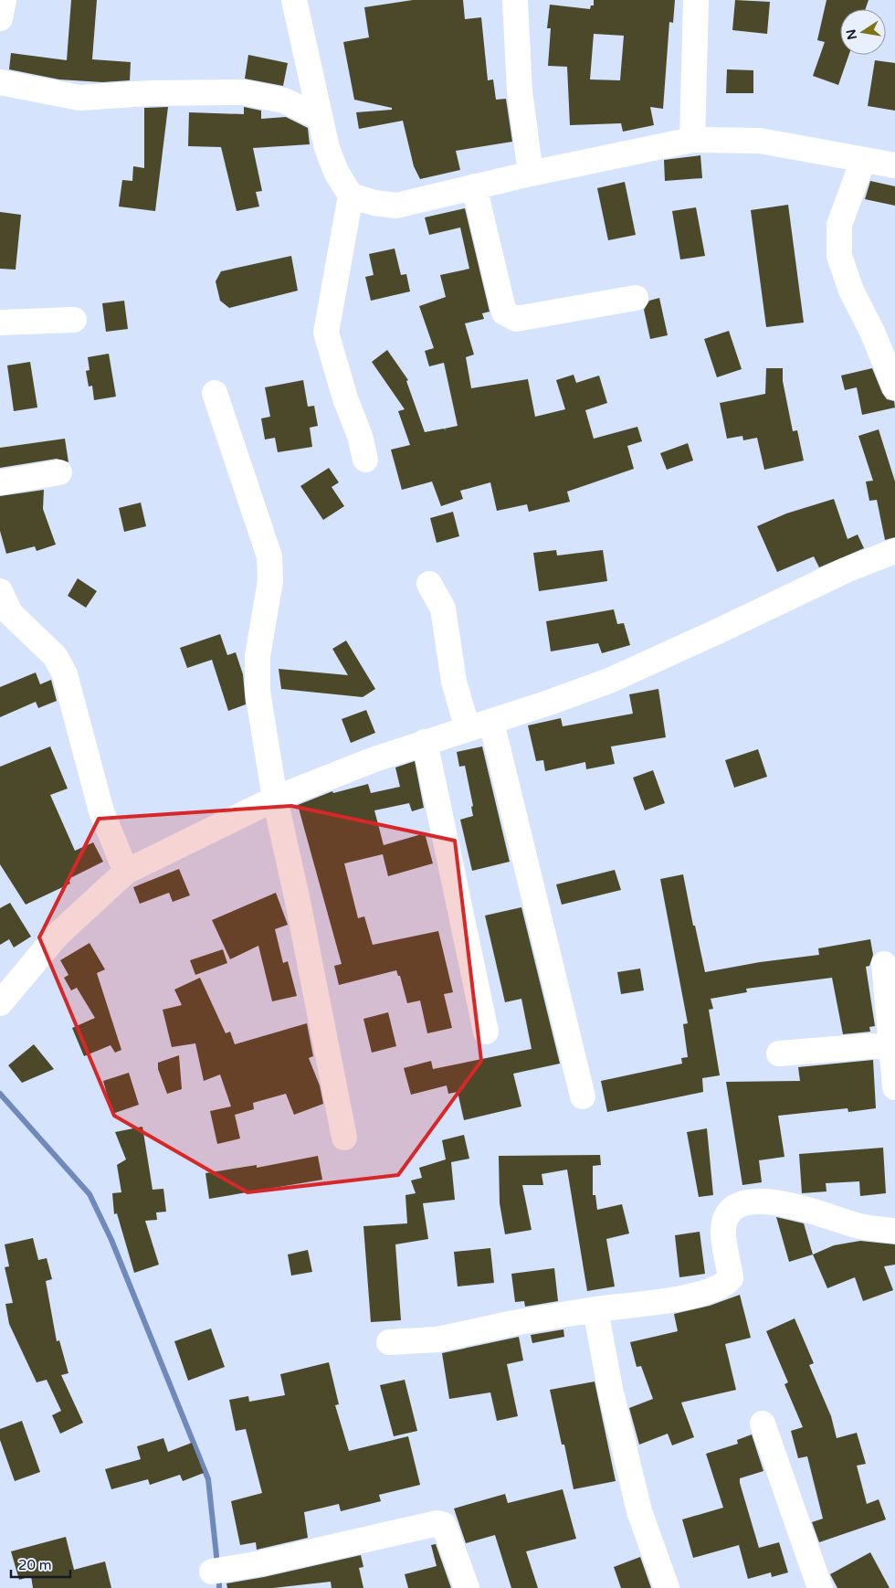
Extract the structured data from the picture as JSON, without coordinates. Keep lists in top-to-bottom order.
{
  "scale_bar": "20 m",
  "north": "left"
}
